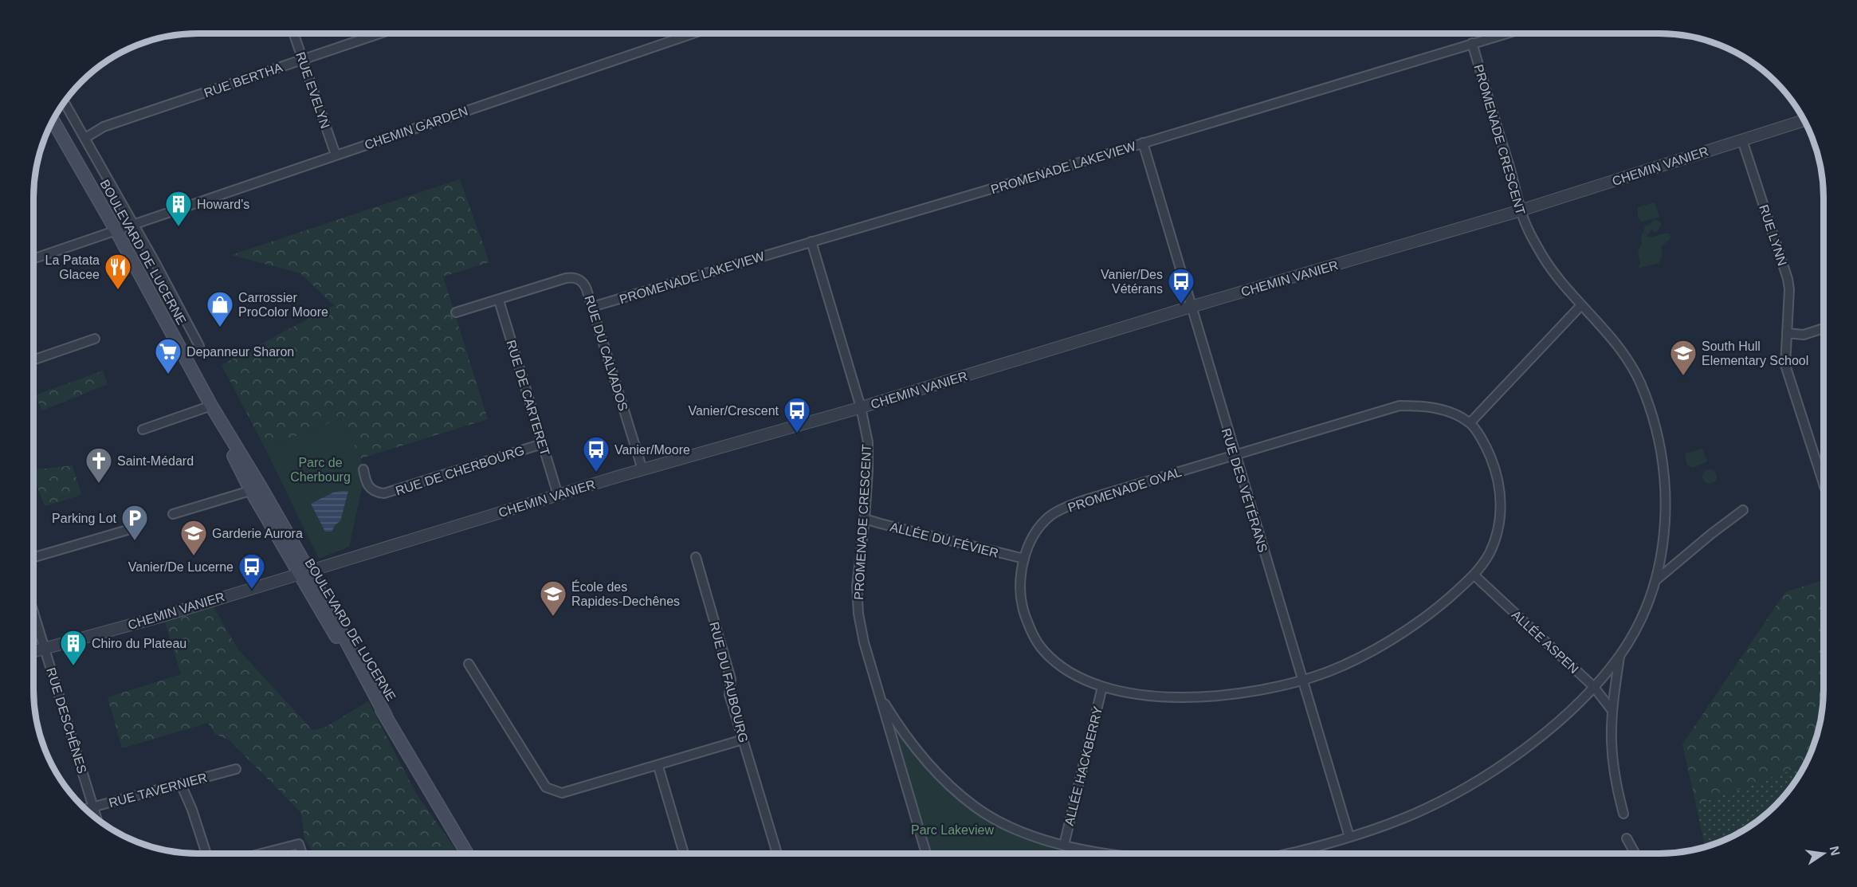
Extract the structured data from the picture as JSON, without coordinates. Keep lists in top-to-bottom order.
{
  "streets": {
    "main road": ["BOULEVARD DE LUCERNE"],
    "street": [
      "RUE BERTHA",
      "RUE EVELYN",
      "CHEMIN GARDEN",
      "PROMENADE CRESCENT",
      "CHEMIN VANIER",
      "PROMENADE LAKEVIEW",
      "RUE LYNN",
      "RUE DU CALVADOS",
      "RUE DE CARTERET",
      "RUE DE CHERBOURG",
      "PROMENADE OVAL",
      "RUE DES VÉTÉRANS",
      "ALLÉE DU FÉVIER",
      "ALLÉE ASPEN",
      "RUE DU FAUBOURG",
      "RUE DESCHÊNES",
      "ALLÉE HACKBERRY",
      "RUE TAVERNIER"
    ]
  },
  "crossings": [
    ["RUE BERTHA", "RUE EVELYN"],
    ["RUE EVELYN", "CHEMIN GARDEN"],
    ["CHEMIN GARDEN", "BOULEVARD DE LUCERNE"],
    ["PROMENADE CRESCENT", "CHEMIN VANIER"],
    ["PROMENADE CRESCENT", "PROMENADE LAKEVIEW"],
    ["PROMENADE CRESCENT", "RUE DES VÉTÉRANS"],
    ["PROMENADE CRESCENT", "ALLÉE DU FÉVIER"],
    ["PROMENADE CRESCENT", "ALLÉE ASPEN"],
    ["PROMENADE CRESCENT", "ALLÉE HACKBERRY"],
    ["CHEMIN VANIER", "RUE LYNN"],
    ["CHEMIN VANIER", "BOULEVARD DE LUCERNE"],
    ["CHEMIN VANIER", "RUE DU CALVADOS"],
    ["CHEMIN VANIER", "RUE DE CARTERET"],
    ["CHEMIN VANIER", "RUE DES VÉTÉRANS"],
    ["CHEMIN VANIER", "RUE DESCHÊNES"],
    ["PROMENADE LAKEVIEW", "RUE DU CALVADOS"],
    ["PROMENADE LAKEVIEW", "RUE DES VÉTÉRANS"],
    ["RUE DU CALVADOS", "RUE DE CARTERET"],
    ["RUE DE CARTERET", "RUE DE CHERBOURG"],
    ["PROMENADE OVAL", "RUE DES VÉTÉRANS"],
    ["PROMENADE OVAL", "ALLÉE DU FÉVIER"],
    ["PROMENADE OVAL", "ALLÉE ASPEN"],
    ["PROMENADE OVAL", "ALLÉE HACKBERRY"],
    ["RUE DESCHÊNES", "RUE TAVERNIER"]
  ],
  "parks": ["Parc de Cherbourg", "Parc Lakeview"],
  "places": {
    "building": ["Howard's", "Chiro du Plateau"],
    "restaurant": ["La Patata Glacee"],
    "bus stop": [
      "Vanier/Des Vétérans",
      "Vanier/Crescent",
      "Vanier/Moore",
      "Vanier/De Lucerne"
    ],
    "shop": ["Carrossier ProColor Moore"],
    "supermarket": ["Depanneur Sharon"],
    "school or university": ["South Hull Elementary School", "Garderie Aurora", "École des Rapides-Dechênes"],
    "church": ["Saint-Médard"],
    "parking": ["Parking Lot"]
  },
  "north": "right"
}
